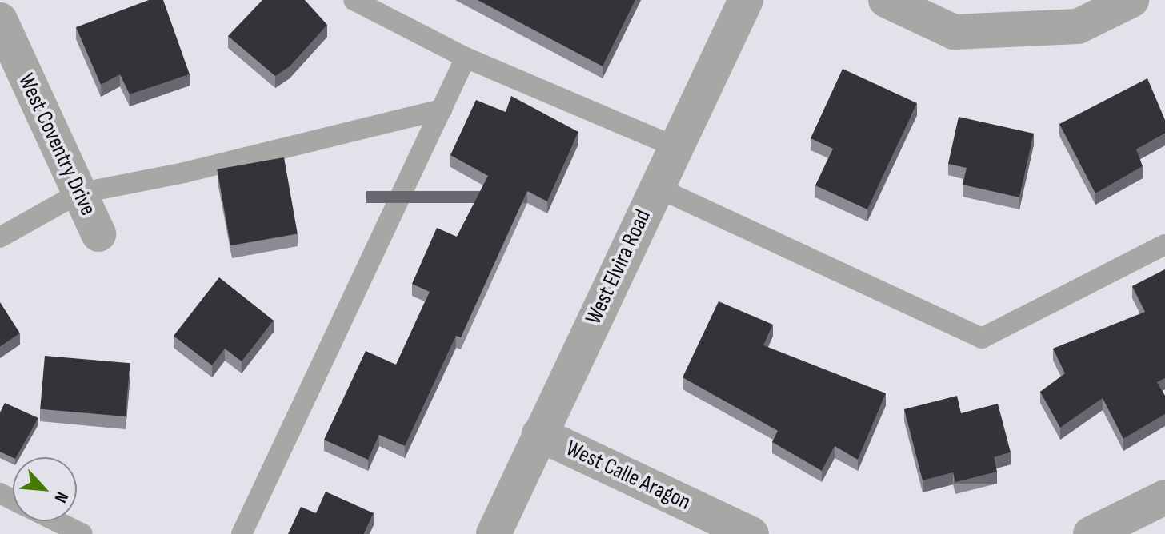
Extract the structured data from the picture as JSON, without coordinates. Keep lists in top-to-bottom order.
{
  "streets": {
    "street": ["West Coventry Drive", "West Elvira Road", "West Calle Aragon"]
  },
  "crossings": [
    ["West Elvira Road", "West Calle Aragon"]
  ],
  "north": "bottom right"
}
